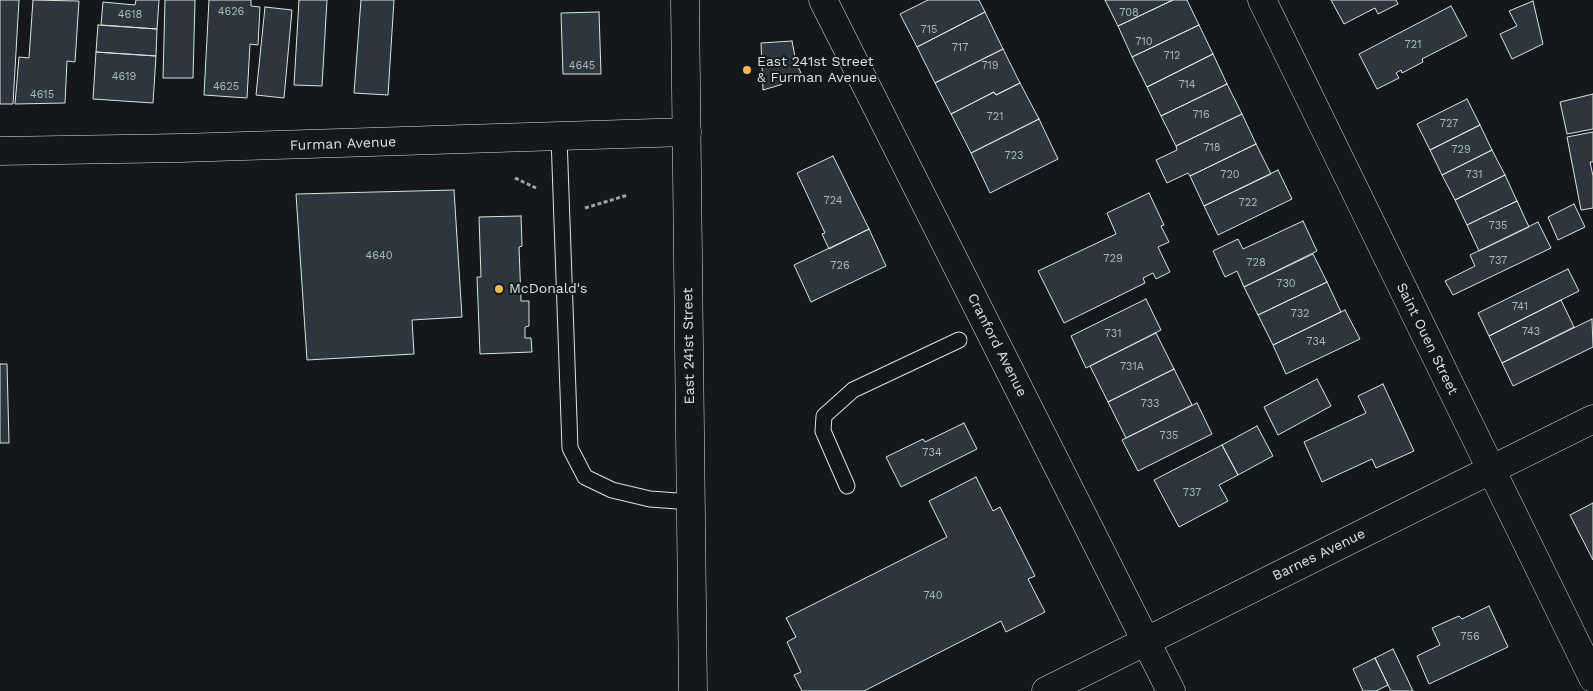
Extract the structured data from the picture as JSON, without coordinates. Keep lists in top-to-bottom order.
{
  "streets": {
    "street": [
      "Furman Avenue",
      "Saint Ouen Street",
      "Cranford Avenue",
      "East 241st Street",
      "Barnes Avenue"
    ]
  },
  "crossings": [
    ["Furman Avenue", "East 241st Street"],
    ["Saint Ouen Street", "Barnes Avenue"],
    ["Cranford Avenue", "Barnes Avenue"]
  ],
  "places": ["East 241st Street & Furman Avenue", "McDonald's"],
  "house_numbers": [
    "4626",
    "708",
    "4618",
    "715",
    "710",
    "721",
    "717",
    "712",
    "4645",
    "719",
    "4619",
    "714",
    "4625",
    "4615",
    "716",
    "721",
    "727",
    "718",
    "729",
    "723",
    "720",
    "731",
    "724",
    "722",
    "735",
    "4640",
    "729",
    "737",
    "728",
    "726",
    "730",
    "741",
    "732",
    "743",
    "731",
    "734",
    "731A",
    "733",
    "735",
    "734",
    "737",
    "740",
    "756"
  ]
}
